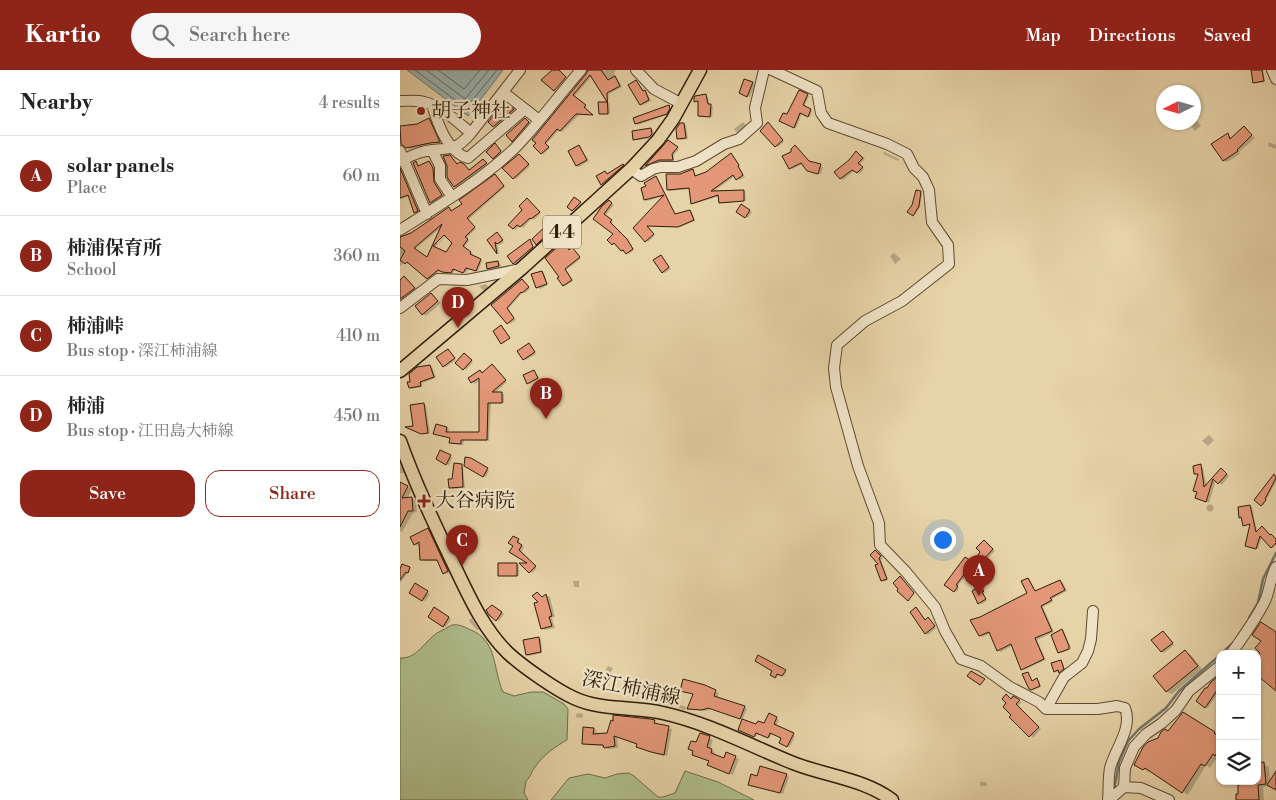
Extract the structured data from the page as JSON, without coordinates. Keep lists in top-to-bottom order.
{
  "streets": {
    "main road": ["44", "深江柿浦線"]
  },
  "places": {
    "other": ["胡子神社"],
    "health": ["大谷病院"]
  },
  "north": "left",
  "page": {
    "header": "Kartio",
    "search": "Search here",
    "nav": ["Map", "Directions", "Saved"],
    "heading": ["Nearby", "4 results"],
    "list": [
      {
        "mark": "A",
        "name": "solar panels",
        "note": "Place",
        "value": "60 m"
      },
      {
        "mark": "B",
        "name": "柿浦保育所",
        "note": "School",
        "value": "360 m"
      },
      {
        "mark": "C",
        "name": "柿浦峠",
        "note": "Bus stop · 深江柿浦線",
        "value": "410 m"
      },
      {
        "mark": "D",
        "name": "柿浦",
        "note": "Bus stop · 江田島大柿線",
        "value": "450 m"
      }
    ],
    "pins": [
      "D",
      "B",
      "C",
      "A"
    ],
    "buttons": ["Save", "Share"],
    "map_buttons": ["+", "−"]
  }
}
